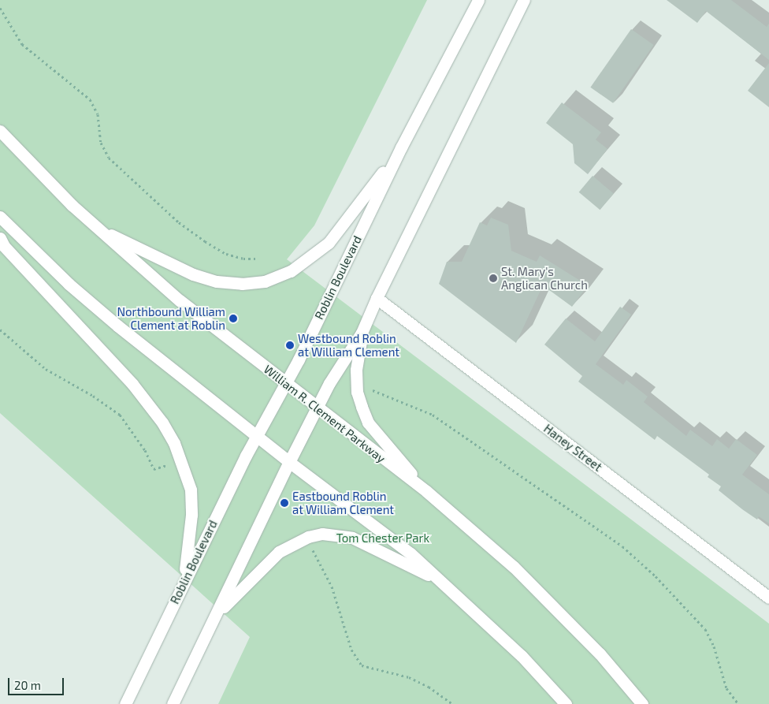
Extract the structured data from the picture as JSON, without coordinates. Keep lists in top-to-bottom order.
{
  "streets": {
    "main road": ["Roblin Boulevard", "William R. Clement Parkway", "Haney Street"]
  },
  "crossings": [
    ["Roblin Boulevard", "William R. Clement Parkway"]
  ],
  "parks": ["Tom Chester Park"],
  "places": [
    "St. Mary's Anglican Church",
    "Northbound William Clement at Roblin",
    "Westbound Roblin at William Clement",
    "Eastbound Roblin at William Clement"
  ],
  "scale_bar": "20 m"
}
